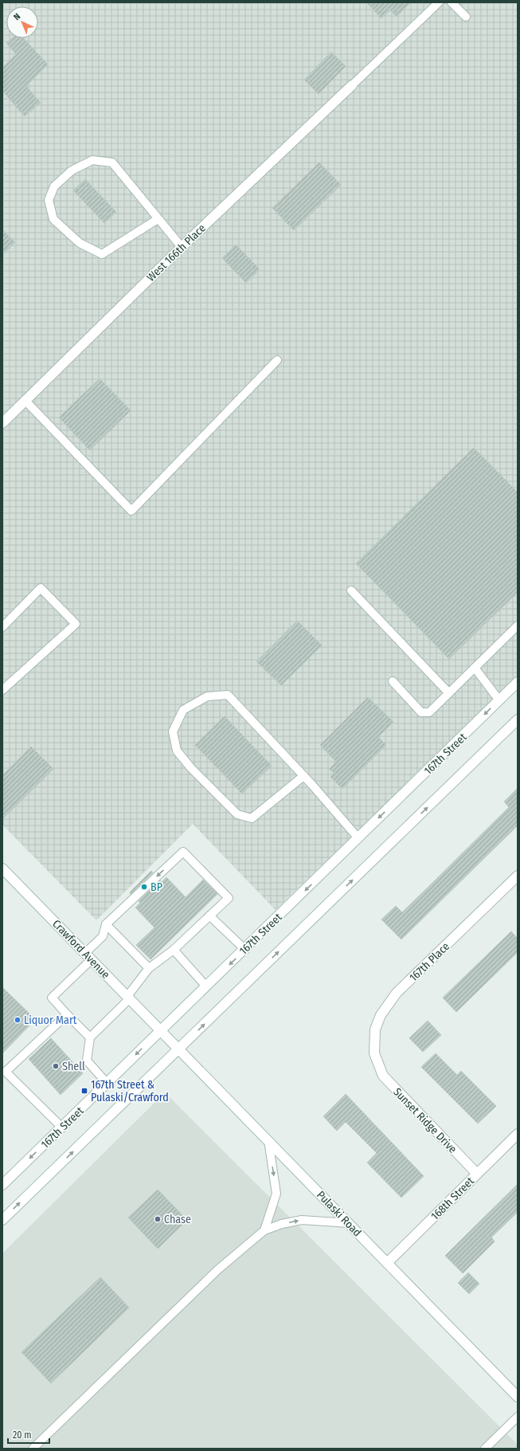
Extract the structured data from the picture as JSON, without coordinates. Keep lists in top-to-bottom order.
{
  "streets": {
    "main road": [
      "West 166th Place",
      "167th Street",
      "Crawford Avenue",
      "167th Place",
      "Sunset Ridge Drive",
      "168th Street",
      "Pulaski Road"
    ]
  },
  "crossings": [
    ["167th Street", "Crawford Avenue"],
    ["167th Street", "Pulaski Road"],
    ["Crawford Avenue", "Pulaski Road"],
    ["167th Place", "Sunset Ridge Drive"],
    ["Sunset Ridge Drive", "168th Street"],
    ["168th Street", "Pulaski Road"]
  ],
  "places": {
    "other": [
      "BP",
      "Liquor Mart",
      "Shell",
      "Chase"
    ],
    "transit": ["167th Street & Pulaski/Crawford"]
  },
  "scale_bar": "20 m",
  "north": "top left"
}
